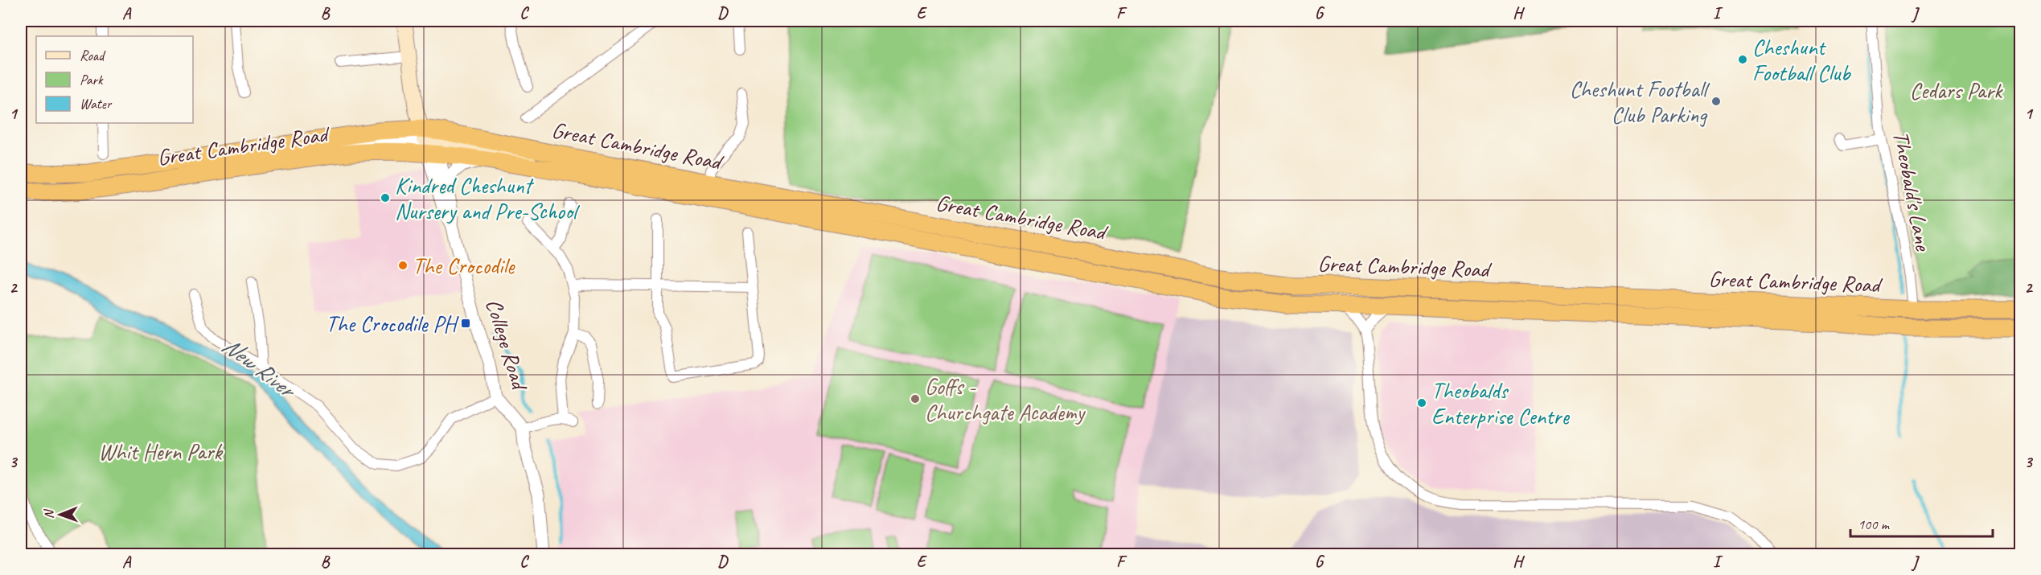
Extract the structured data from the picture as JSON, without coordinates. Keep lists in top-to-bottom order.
{
  "streets": {
    "highway": ["Great Cambridge Road"],
    "main road": ["College Road"],
    "street": ["Theobald's Lane"]
  },
  "crossings": [
    ["Great Cambridge Road", "Theobald's Lane"],
    ["Great Cambridge Road", "College Road"]
  ],
  "water": ["New River"],
  "parks": ["Cedars Park", "Whit Hern Park"],
  "places": {
    "other": [
      "Cheshunt Football Club",
      "Cheshunt Football Club Parking",
      "Kindred Cheshunt Nursery and Pre-School",
      "The Crocodile",
      "Goffs - Churchgate Academy",
      "Theobalds Enterprise Centre"
    ],
    "transit": ["The Crocodile PH"]
  },
  "legend": ["Road", "Park", "Water"],
  "scale_bar": "100 m",
  "north": "left",
  "grid": {
    "columns": [
      "A",
      "B",
      "C",
      "D",
      "E",
      "F",
      "G",
      "H",
      "I",
      "J"
    ],
    "rows": ["1", "2", "3"]
  }
}
